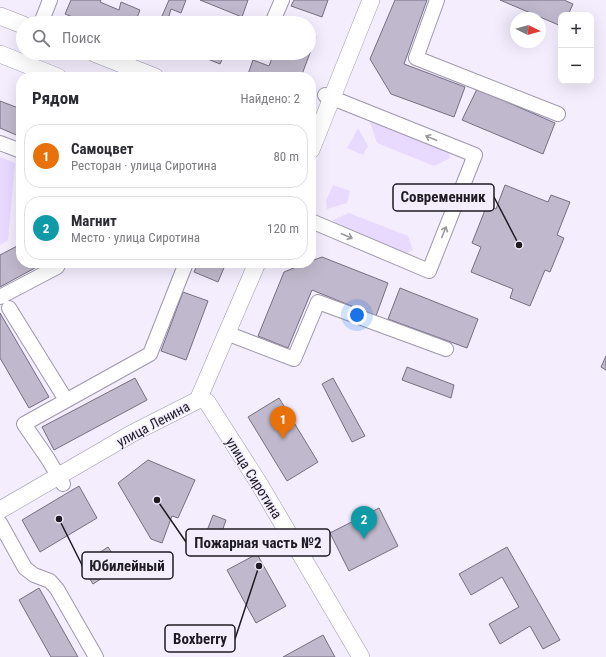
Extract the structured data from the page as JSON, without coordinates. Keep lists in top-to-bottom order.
{
  "streets": {
    "main road": ["улица Ленина", "улица Сиротина"]
  },
  "crossings": [
    ["улица Ленина", "улица Сиротина"]
  ],
  "places": [
    "Современник",
    "Пожарная часть №2",
    "Юбилейный",
    "Boxberry"
  ],
  "north": "right",
  "page": {
    "map_buttons": ["+", "−"],
    "search": "Поиск",
    "heading": ["Рядом", "Найдено: 2"],
    "list": [
      {
        "mark": "1",
        "name": "Самоцвет",
        "note": "Ресторан · улица Сиротина",
        "value": "80 m"
      },
      {
        "mark": "2",
        "name": "Магнит",
        "note": "Место · улица Сиротина",
        "value": "120 m"
      }
    ],
    "pins": ["1", "2"]
  }
}
